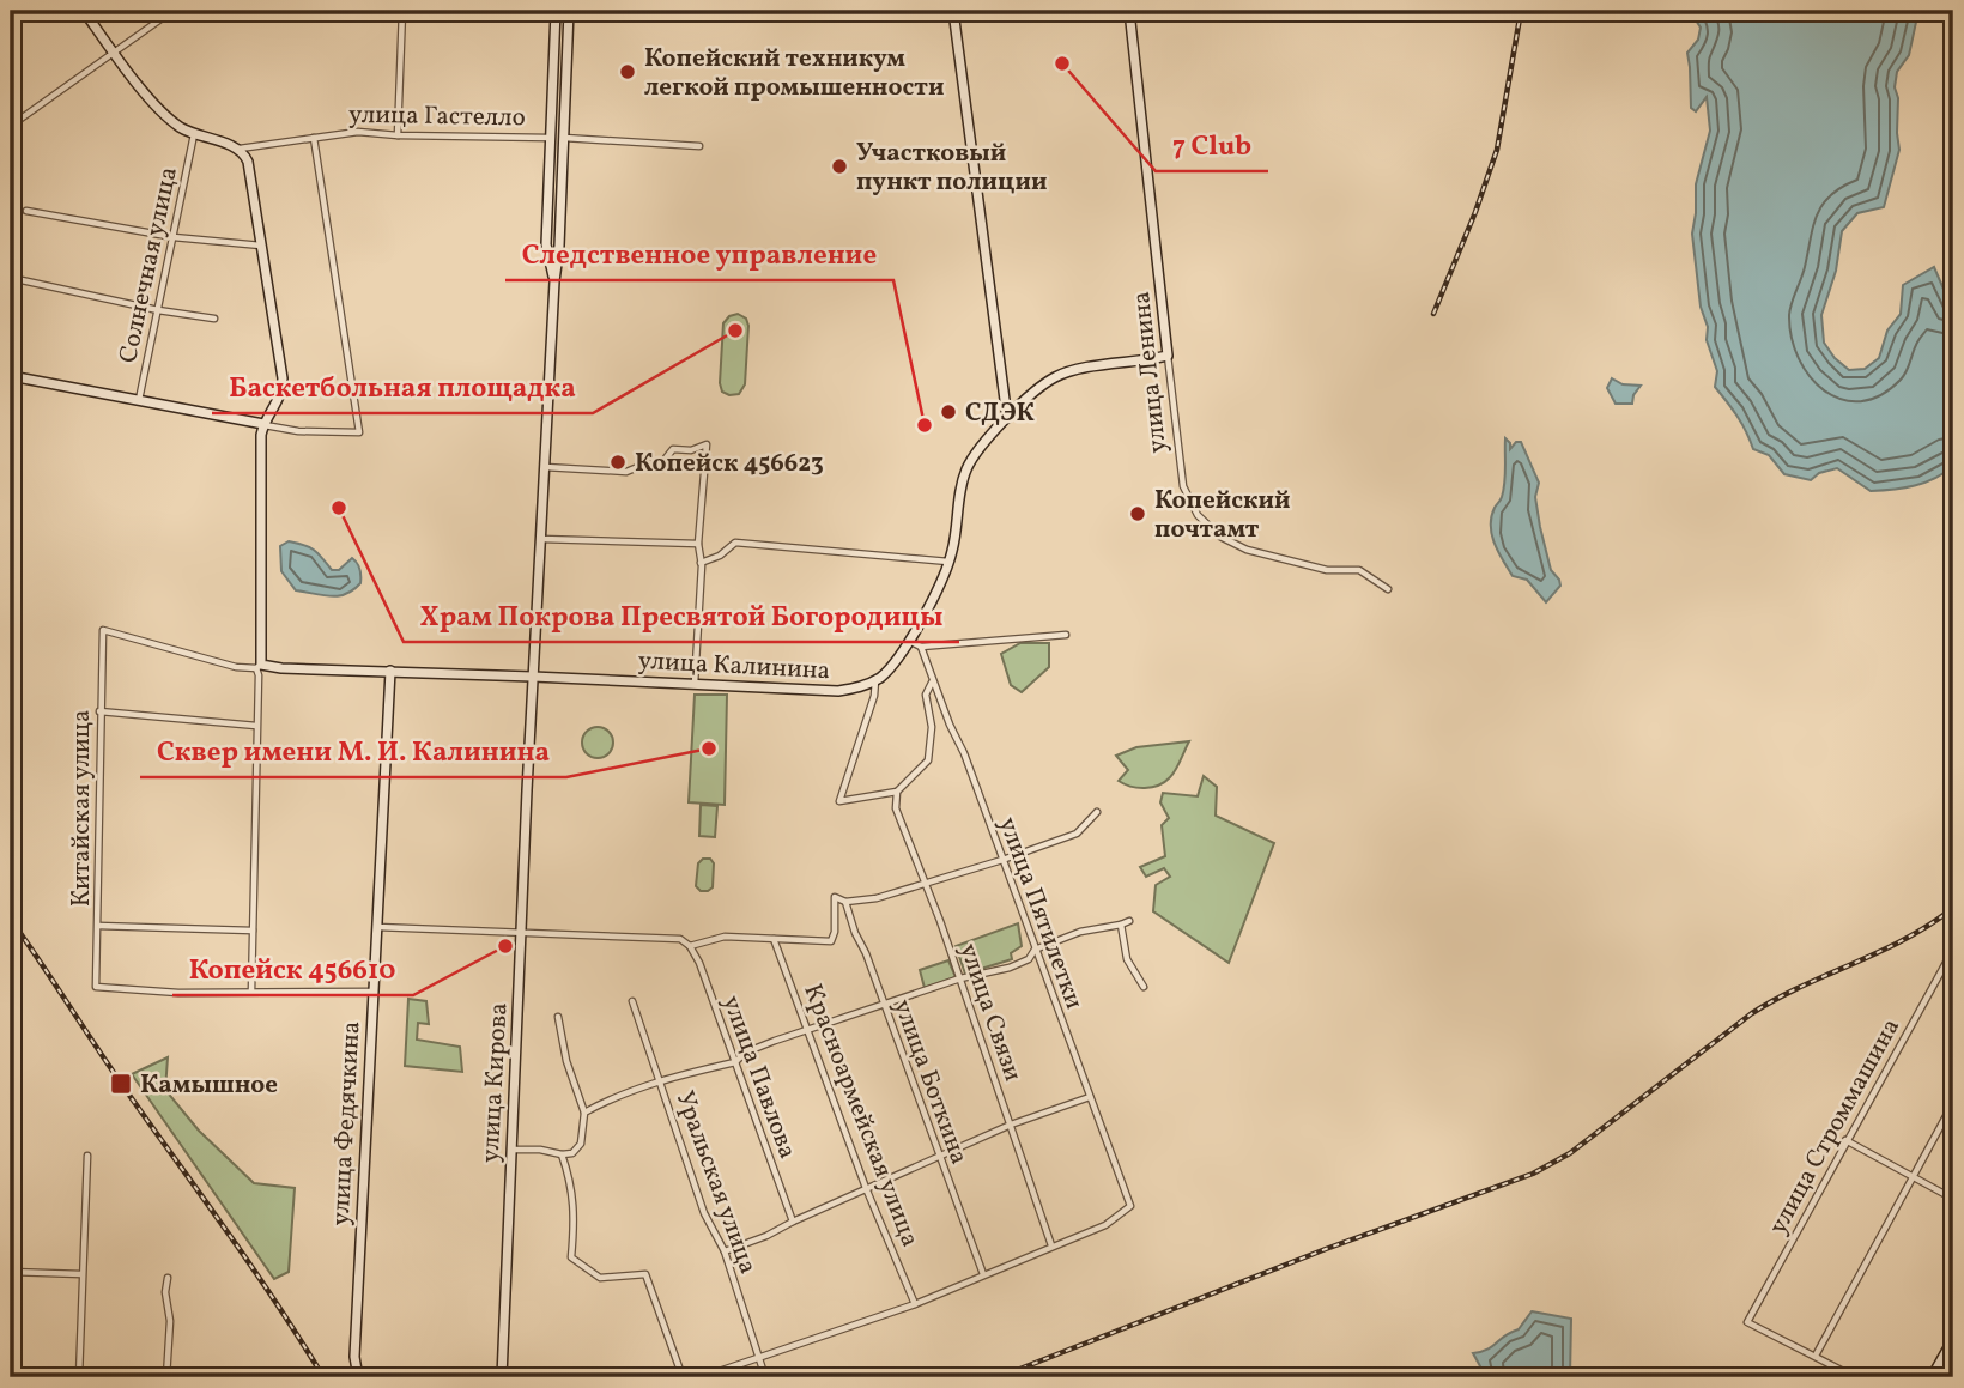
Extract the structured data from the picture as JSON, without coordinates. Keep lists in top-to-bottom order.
{
  "streets": {
    "street": [
      "улица Гастелло",
      "Солнечная улица",
      "улица Ленина",
      "улица Калинина",
      "Китайская улица",
      "улица Пятилетки",
      "улица Связи",
      "улица Павлова",
      "улица Боткина",
      "улица Кирова",
      "Красноармейская улица",
      "улица Федячкина",
      "улица Строммашина",
      "Уральская улица"
    ]
  },
  "crossings": [
    ["улица Гастелло", "Солнечная улица"],
    ["улица Калинина", "Китайская улица"],
    ["улица Калинина", "улица Кирова"],
    ["улица Калинина", "улица Федячкина"],
    ["улица Пятилетки", "улица Связи"]
  ],
  "places": {
    "other": [
      "7 Club",
      "Копейский техникум легкой промышенности",
      "Участковый пункт полиции",
      "Баскетбольная площадка",
      "СДЭК",
      "Следственное управление",
      "Копейск 456623",
      "Храм Покрова Пресвятой Богородицы",
      "Копейский почтамт",
      "Сквер имени М. И. Калинина",
      "Копейск 456610"
    ],
    "transit": ["Камышное"]
  }
}
